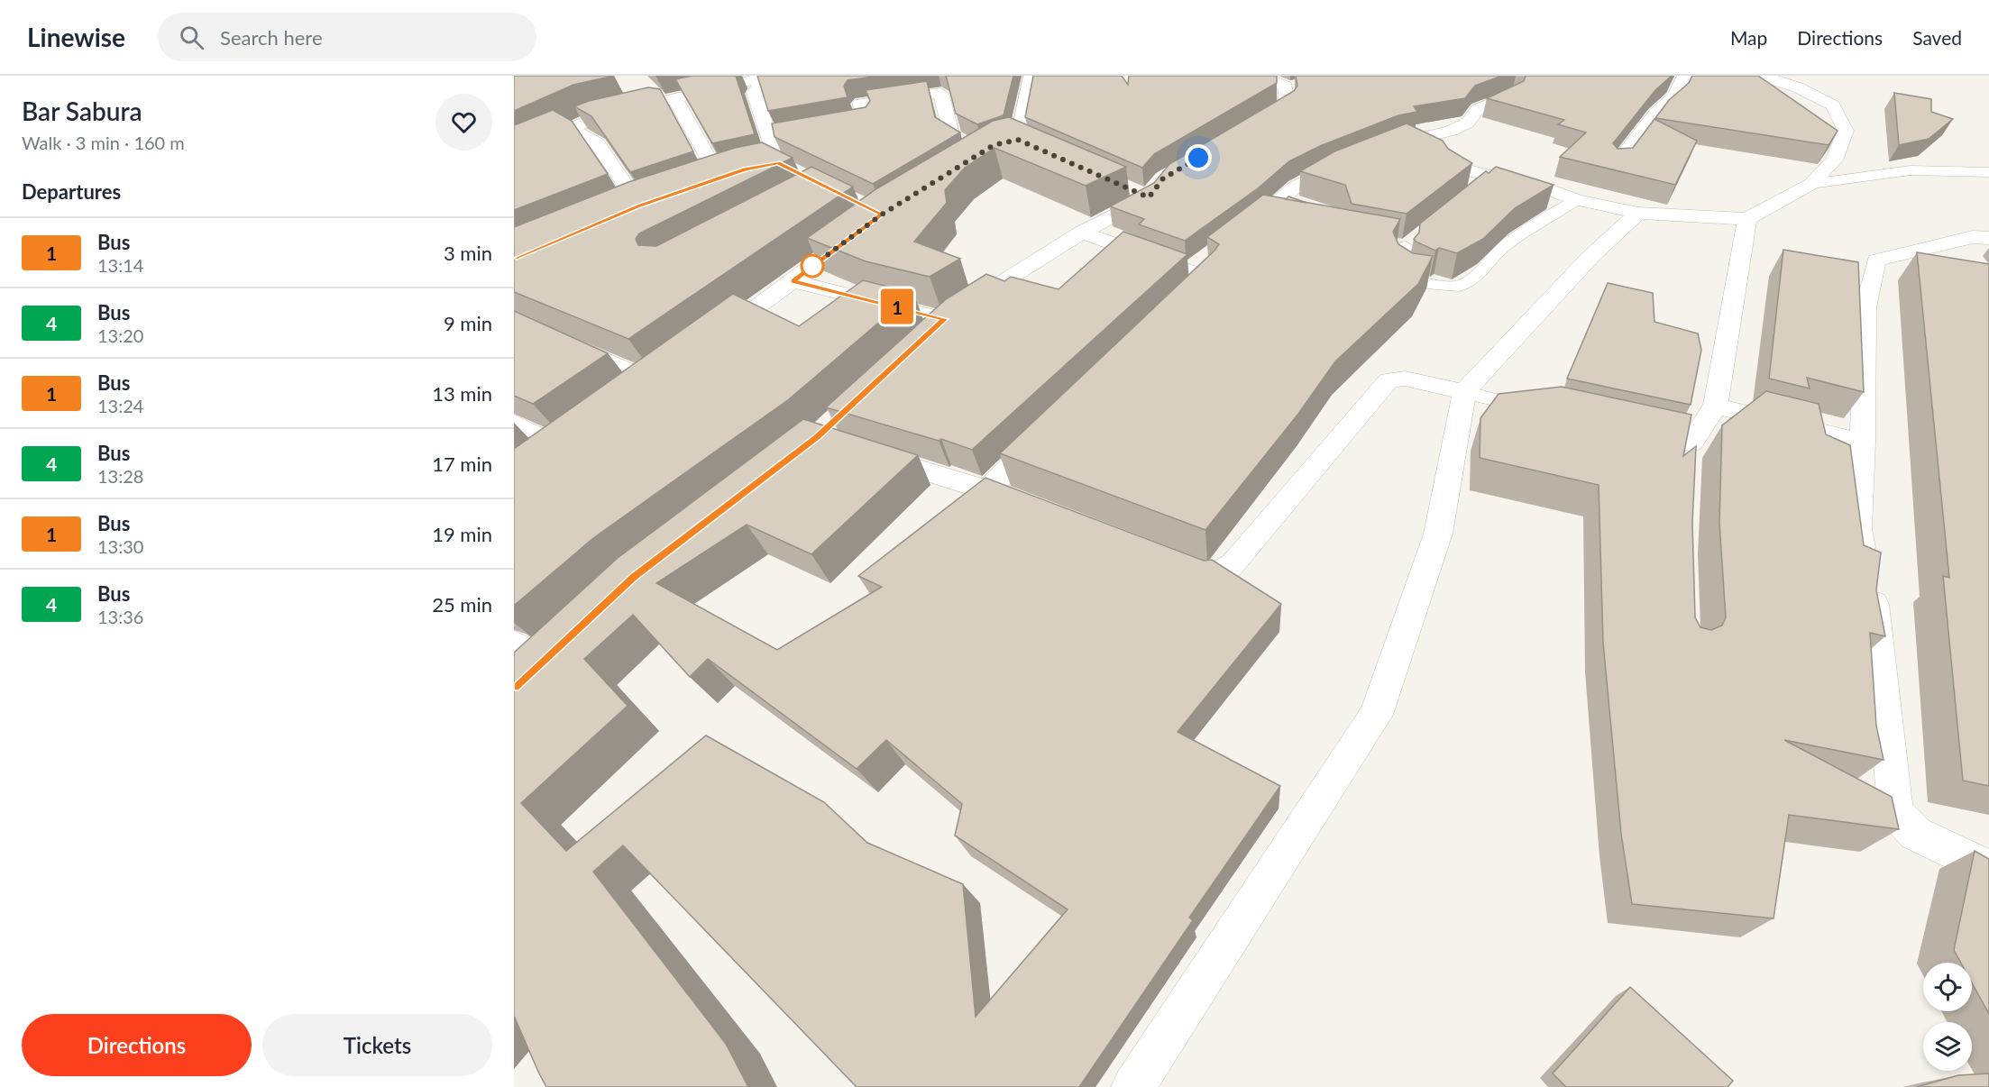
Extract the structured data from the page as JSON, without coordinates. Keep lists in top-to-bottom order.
{
  "lines": ["bus line 1"],
  "page": {
    "header": "Linewise",
    "search": "Search here",
    "nav": ["Map", "Directions", "Saved"],
    "heading": [
      ["Bar Sabura", "Walk · 3 min · 160 m"],
      "Departures"
    ],
    "on_map": "1",
    "list": [
      {
        "mark": "1",
        "name": "Bus",
        "note": "13:14",
        "value": "3 min"
      },
      {
        "mark": "4",
        "name": "Bus",
        "note": "13:20",
        "value": "9 min"
      },
      {
        "mark": "1",
        "name": "Bus",
        "note": "13:24",
        "value": "13 min"
      },
      {
        "mark": "4",
        "name": "Bus",
        "note": "13:28",
        "value": "17 min"
      },
      {
        "mark": "1",
        "name": "Bus",
        "note": "13:30",
        "value": "19 min"
      },
      {
        "mark": "4",
        "name": "Bus",
        "note": "13:36",
        "value": "25 min"
      }
    ],
    "buttons": ["Directions", "Tickets"]
  }
}
